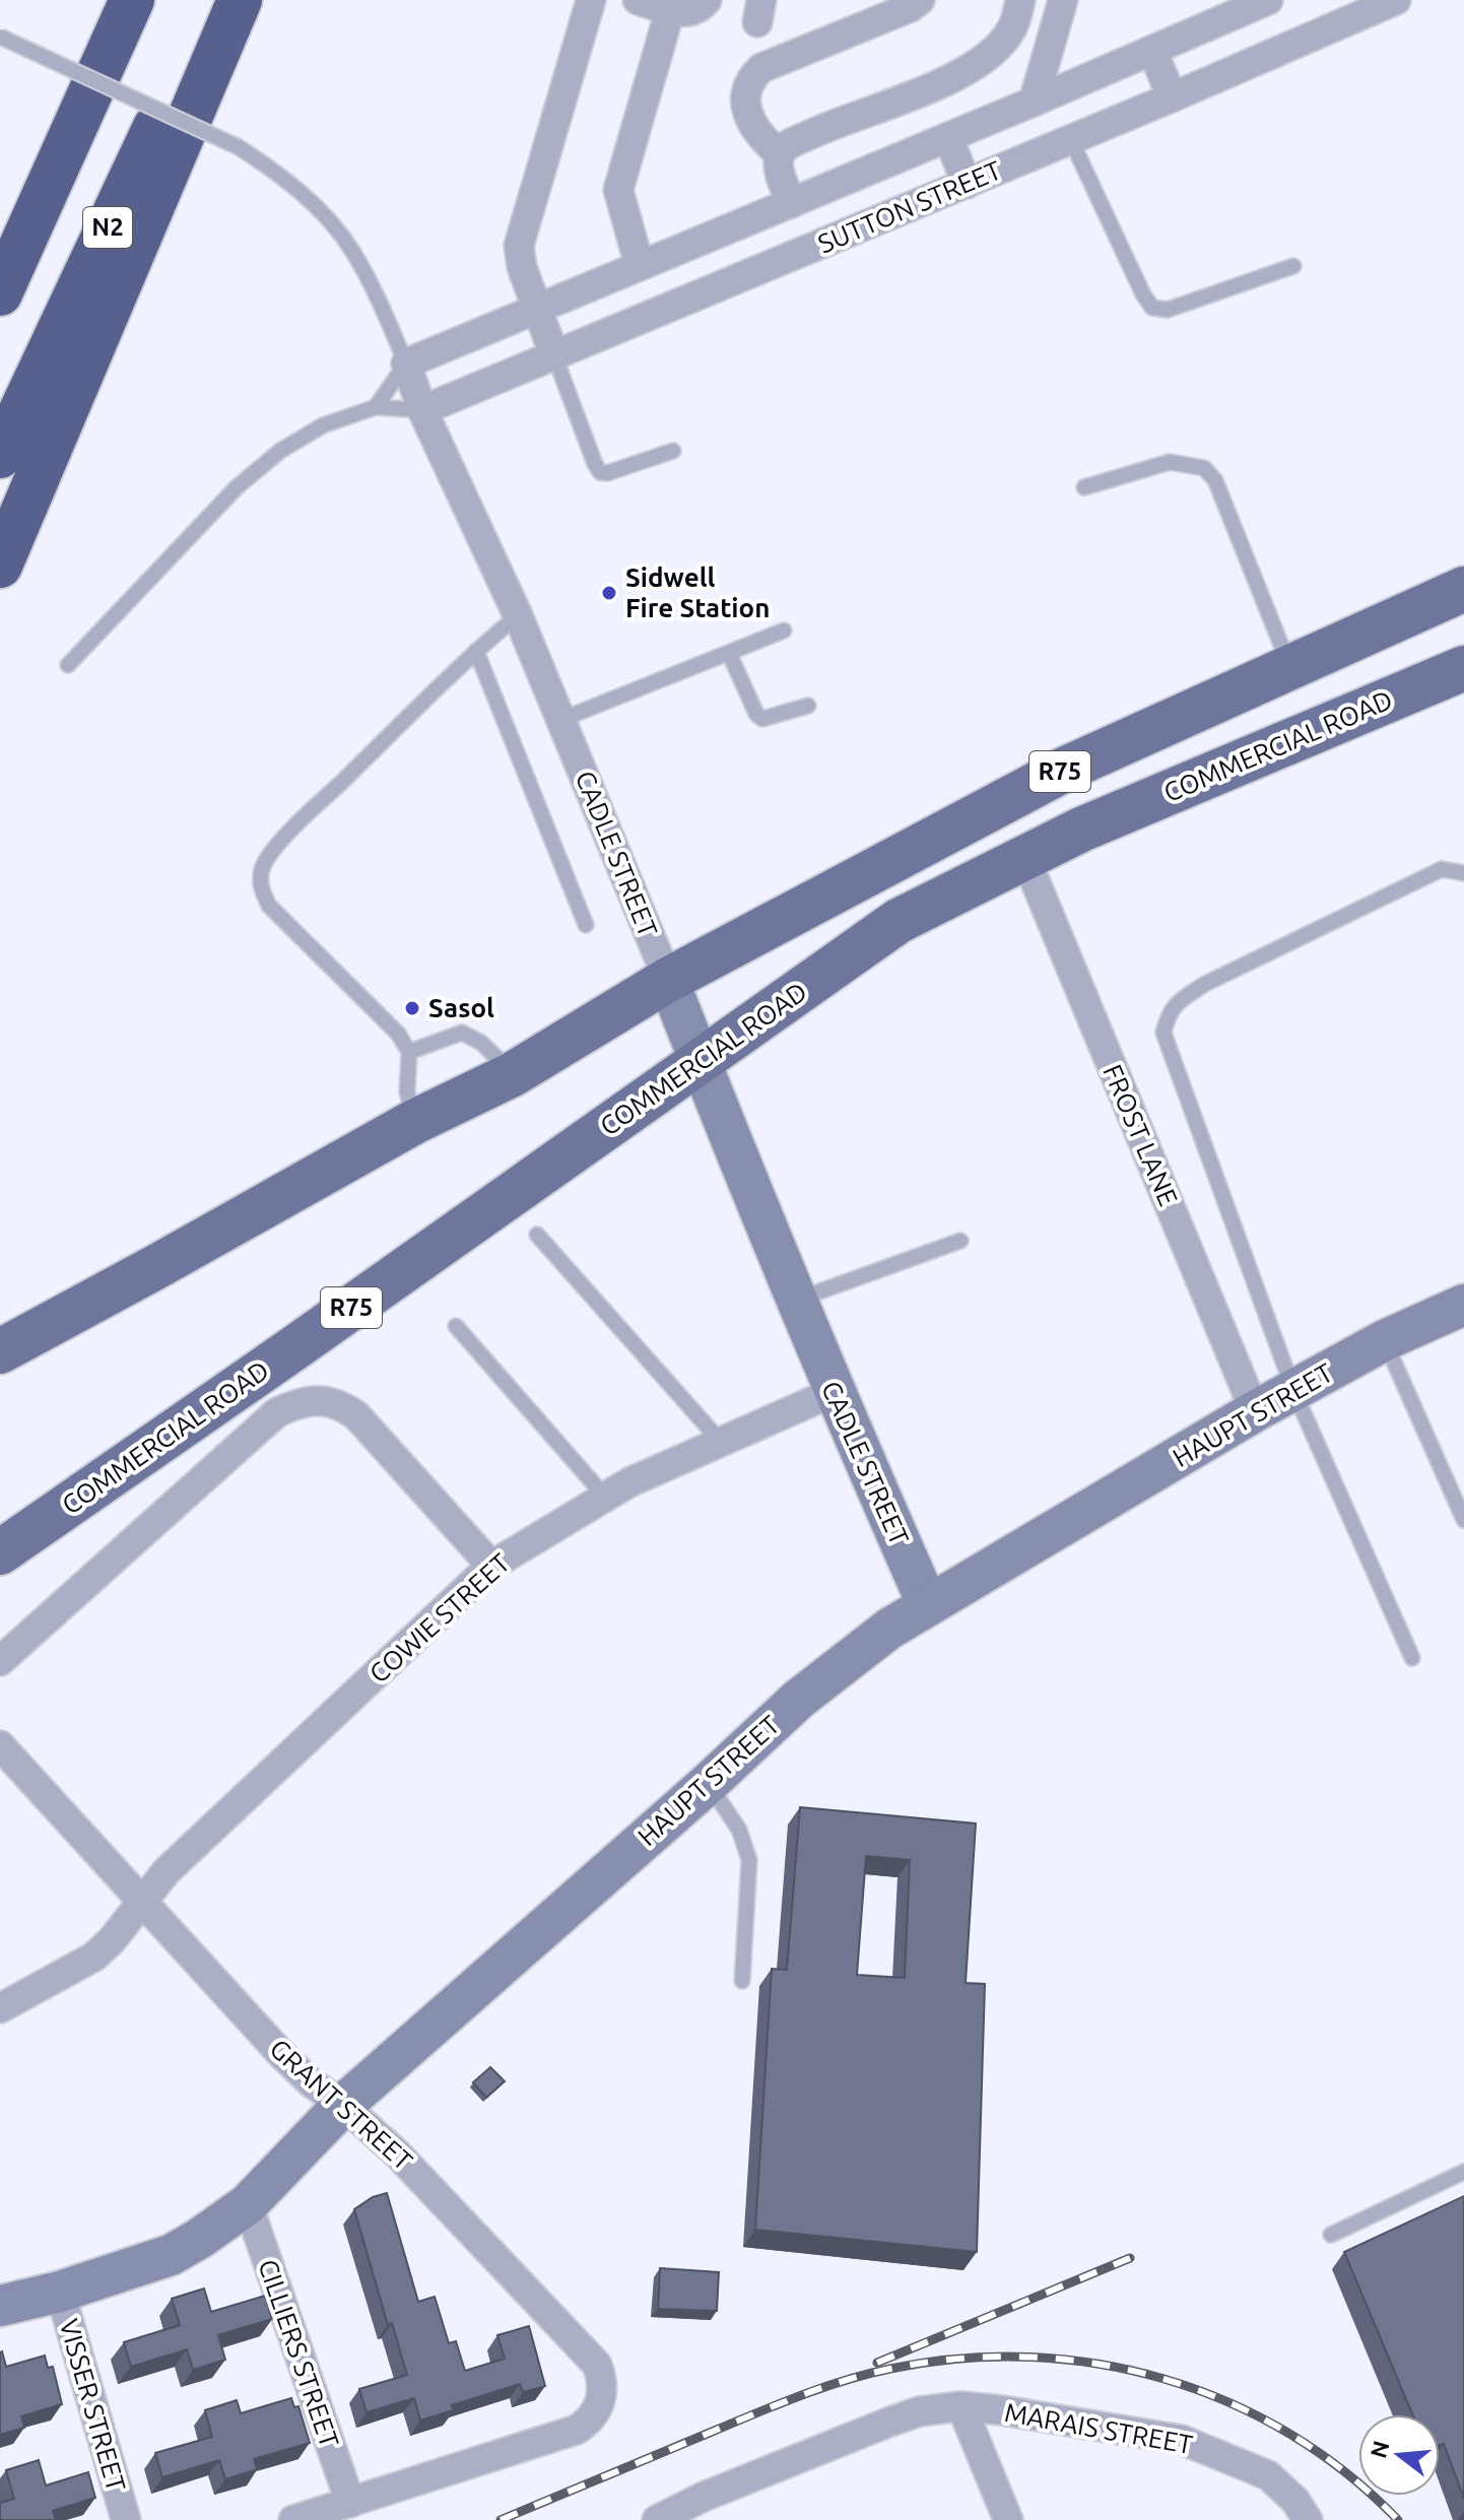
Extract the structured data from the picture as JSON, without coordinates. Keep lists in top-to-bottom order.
{
  "streets": {
    "highway": ["N2"],
    "main road": ["COMMERCIAL ROAD", "R75"],
    "street": [
      "SUTTON STREET",
      "CADLE STREET",
      "FROST LANE",
      "HAUPT STREET",
      "COWIE STREET",
      "GRANT STREET",
      "CILLIERS STREET",
      "VISSER STREET",
      "MARAIS STREET"
    ]
  },
  "crossings": [
    ["SUTTON STREET", "CADLE STREET"],
    ["COMMERCIAL ROAD", "CADLE STREET"],
    ["COMMERCIAL ROAD", "FROST LANE"],
    ["COMMERCIAL ROAD", "COWIE STREET"],
    ["R75", "CADLE STREET"],
    ["CADLE STREET", "HAUPT STREET"],
    ["CADLE STREET", "COWIE STREET"],
    ["FROST LANE", "HAUPT STREET"],
    ["HAUPT STREET", "GRANT STREET"],
    ["HAUPT STREET", "CILLIERS STREET"],
    ["HAUPT STREET", "VISSER STREET"],
    ["COWIE STREET", "GRANT STREET"],
    ["GRANT STREET", "CILLIERS STREET"]
  ],
  "places": ["Sidwell Fire Station", "Sasol"],
  "north": "left"
}
